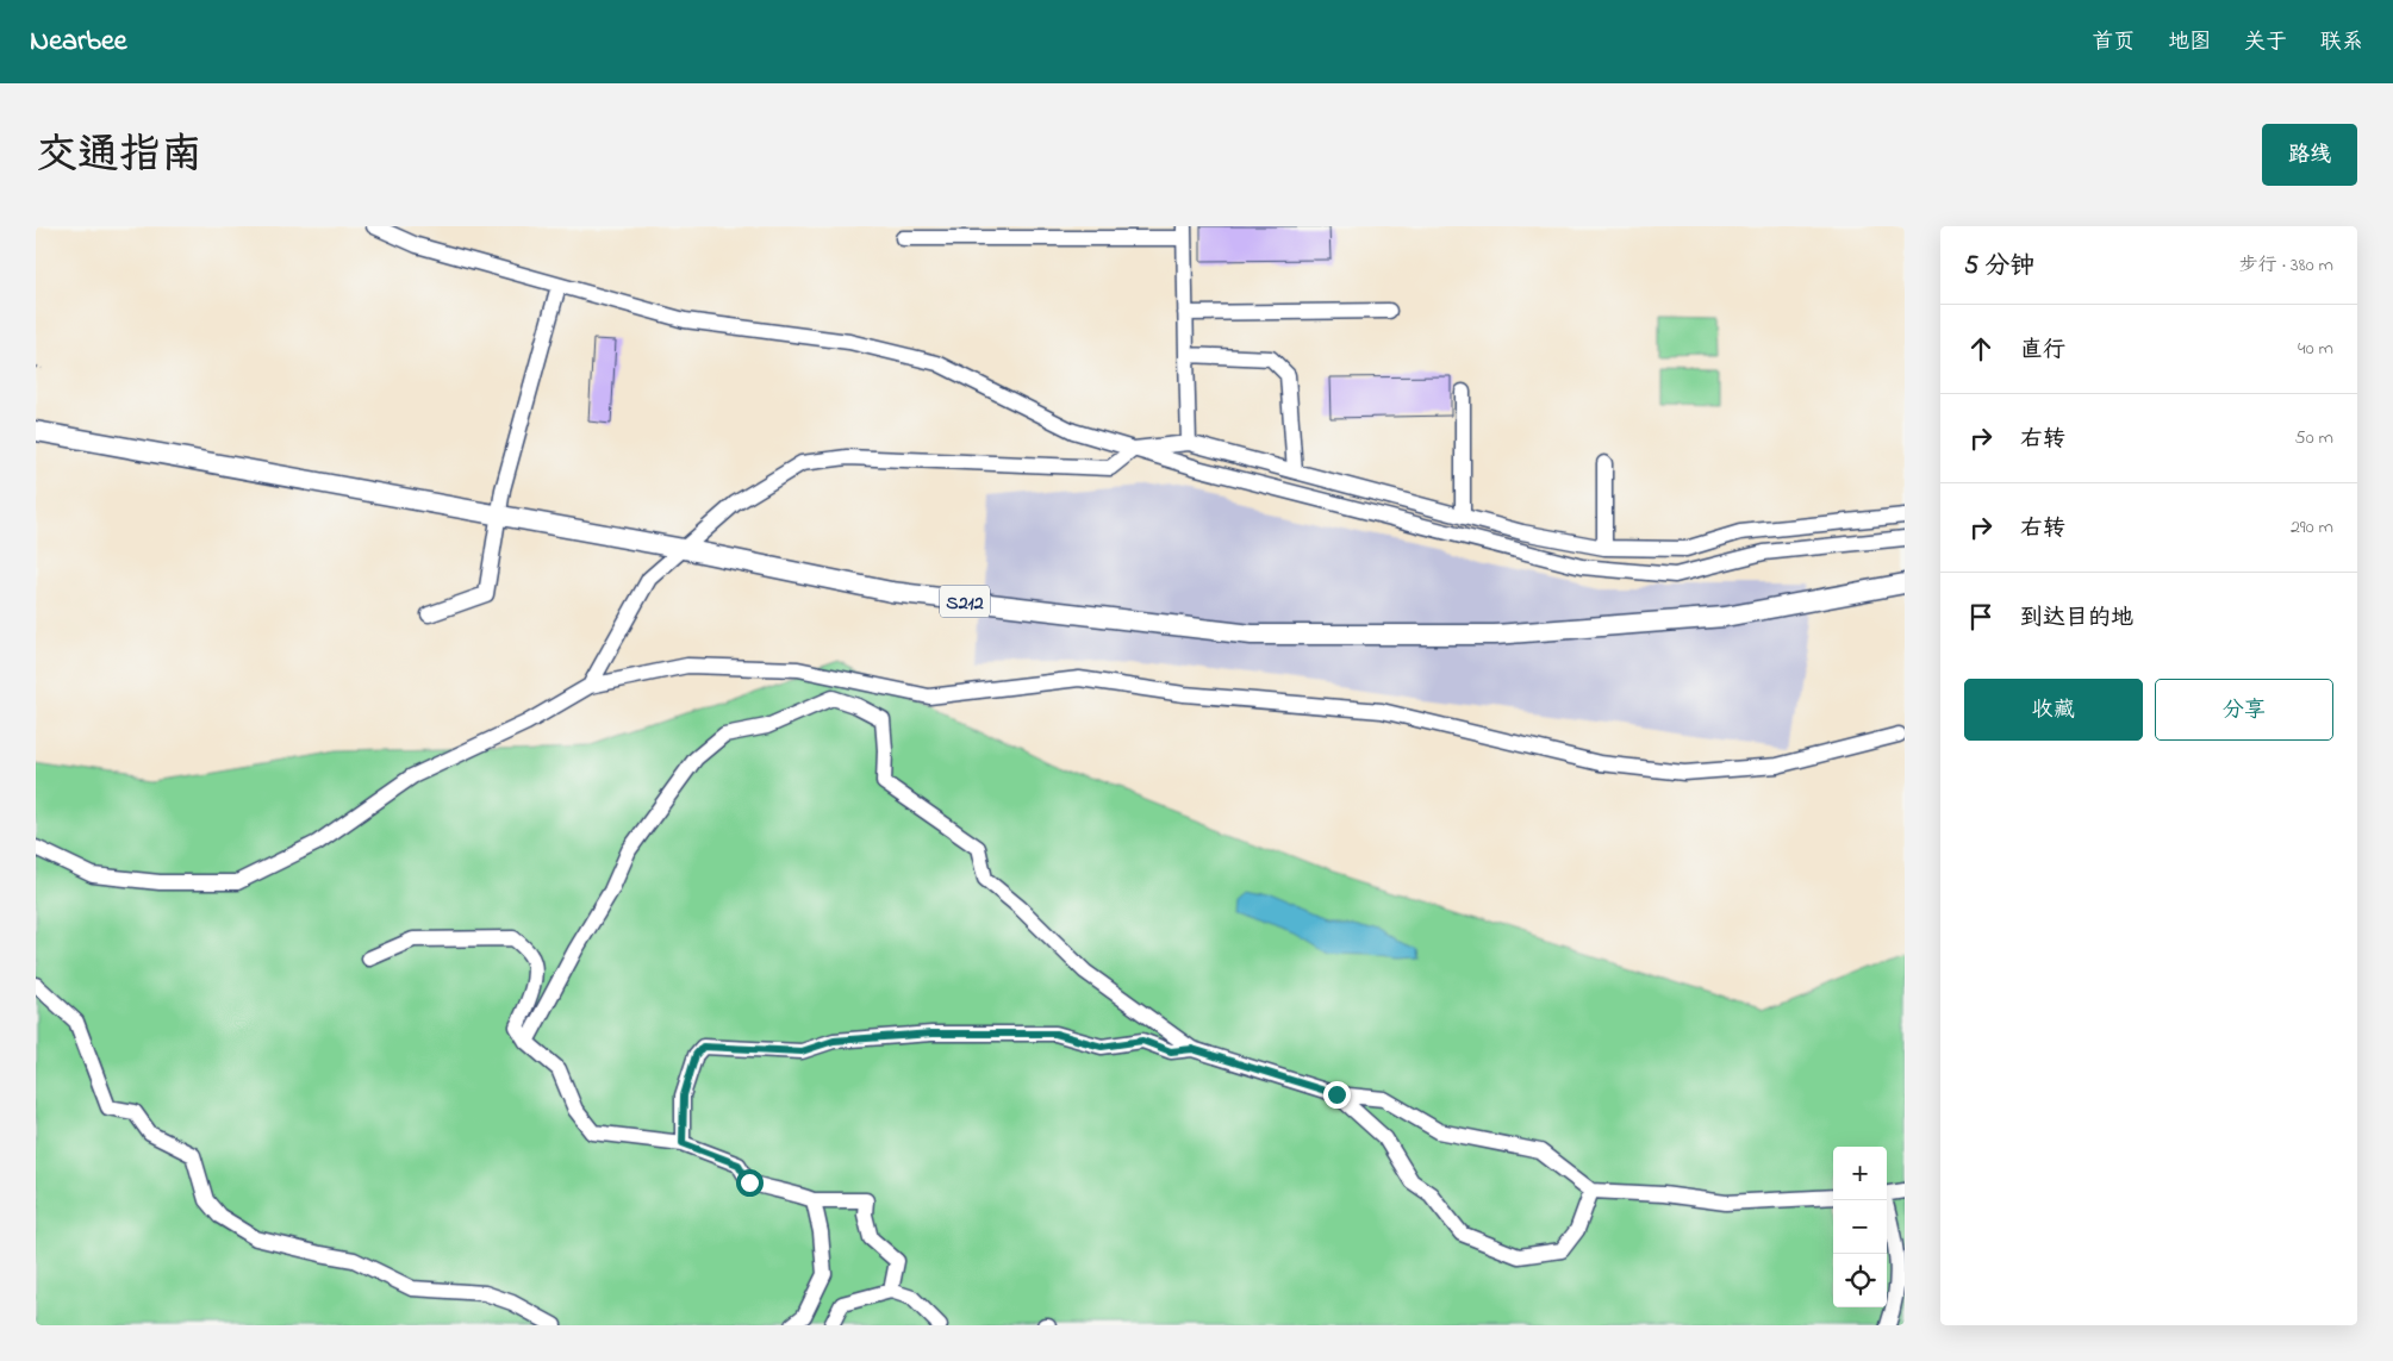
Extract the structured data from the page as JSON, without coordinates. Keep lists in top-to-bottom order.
{
  "streets": {
    "main road": ["S212"]
  },
  "page": {
    "header": "Nearbee",
    "nav": [
      "首页",
      "地图",
      "关于",
      "联系"
    ],
    "title": "交通指南",
    "buttons": [
      "路线",
      ["收藏", "分享"]
    ],
    "heading": ["5 分钟", "步行 · 380 m"],
    "list": [
      ["直行", "40 m"],
      ["右转", "50 m"],
      ["右转", "290 m"],
      "到达目的地"
    ],
    "map_buttons": ["+", "−"]
  }
}
